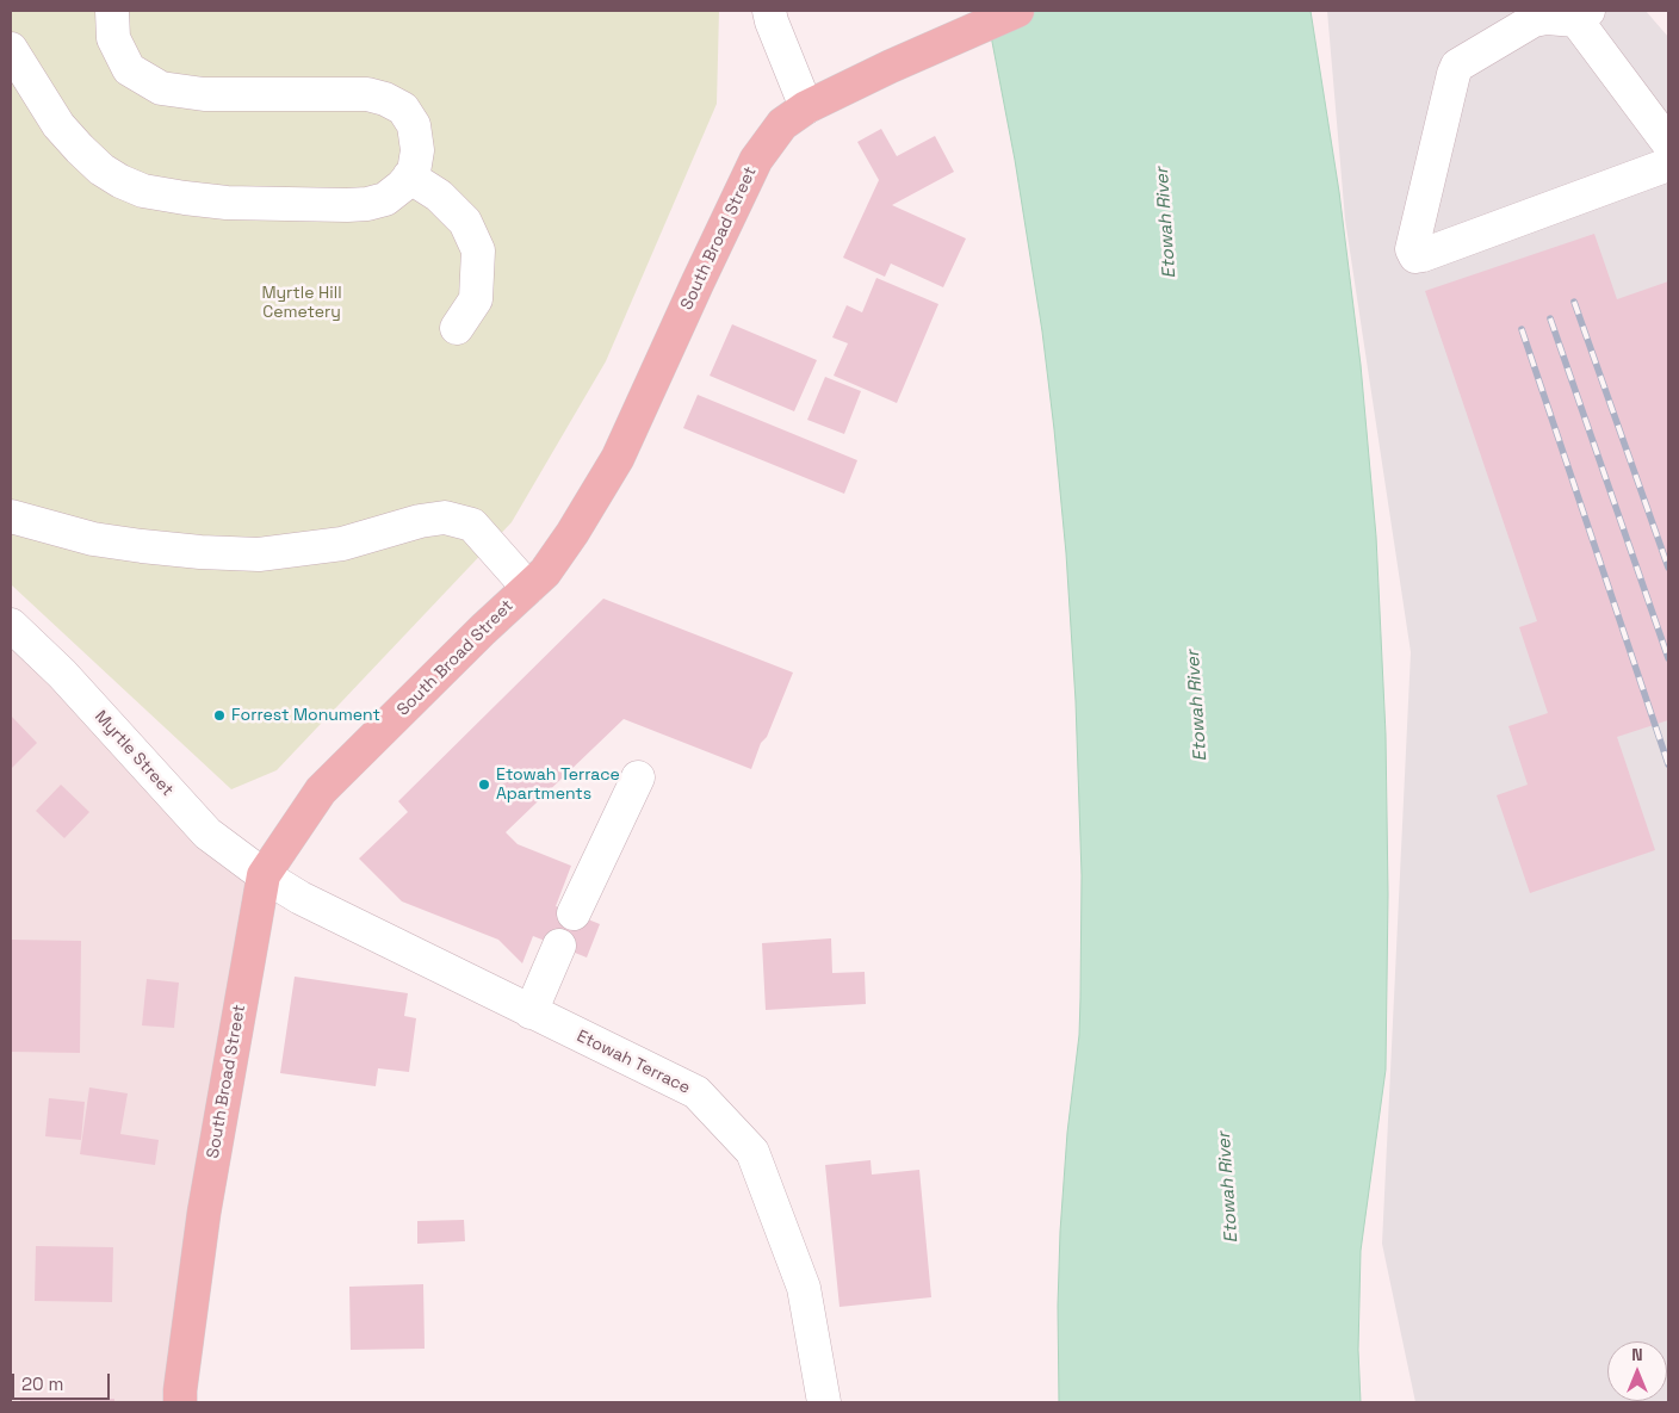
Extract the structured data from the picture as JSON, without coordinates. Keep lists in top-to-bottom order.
{
  "streets": {
    "main road": ["South Broad Street"],
    "street": ["Myrtle Street", "Etowah Terrace"]
  },
  "crossings": [
    ["South Broad Street", "Myrtle Street"],
    ["South Broad Street", "Etowah Terrace"],
    ["Myrtle Street", "Etowah Terrace"]
  ],
  "water": ["Etowah River"],
  "parks": ["Myrtle Hill Cemetery"],
  "places": ["Forrest Monument", "Etowah Terrace Apartments"],
  "scale_bar": "20 m",
  "north": "top"
}
